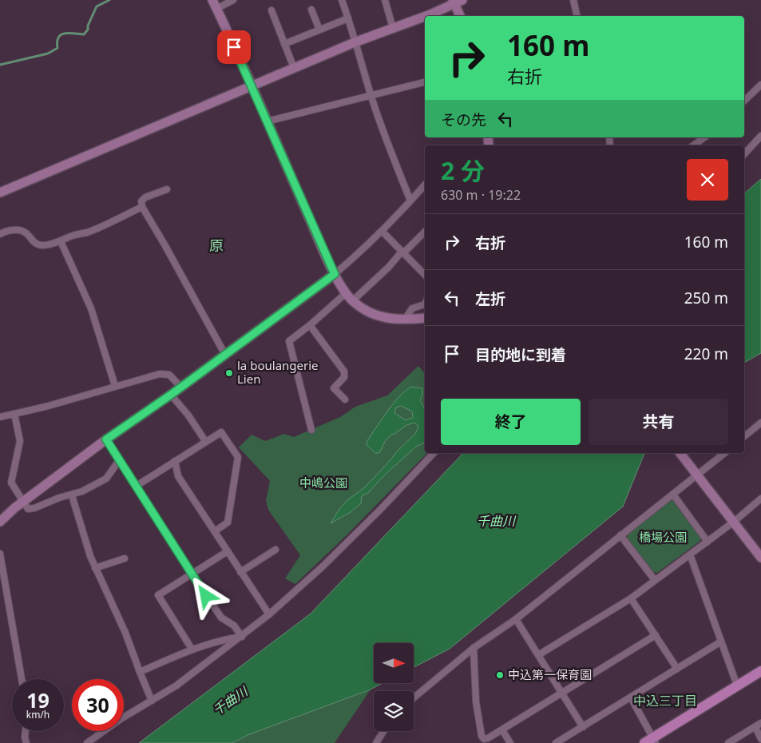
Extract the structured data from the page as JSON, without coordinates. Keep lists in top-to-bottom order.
{
  "districts": ["原", "中込三丁目"],
  "water": ["千曲川"],
  "parks": ["中嶋公園", "橋場公園"],
  "places": ["la boulangerie Lien", "中込第一保育園"],
  "north": "right",
  "page": {
    "turn": ["160 m", "右折"],
    "then": "その先",
    "heading": ["2 分", "630 m · 19:22"],
    "list": [
      {
        "name": "右折",
        "value": "160 m"
      },
      {
        "name": "左折",
        "value": "250 m"
      },
      {
        "name": "目的地に到着",
        "value": "220 m"
      }
    ],
    "buttons": ["終了", "共有"],
    "speed": "19 km/h",
    "limit": "30"
  }
}
